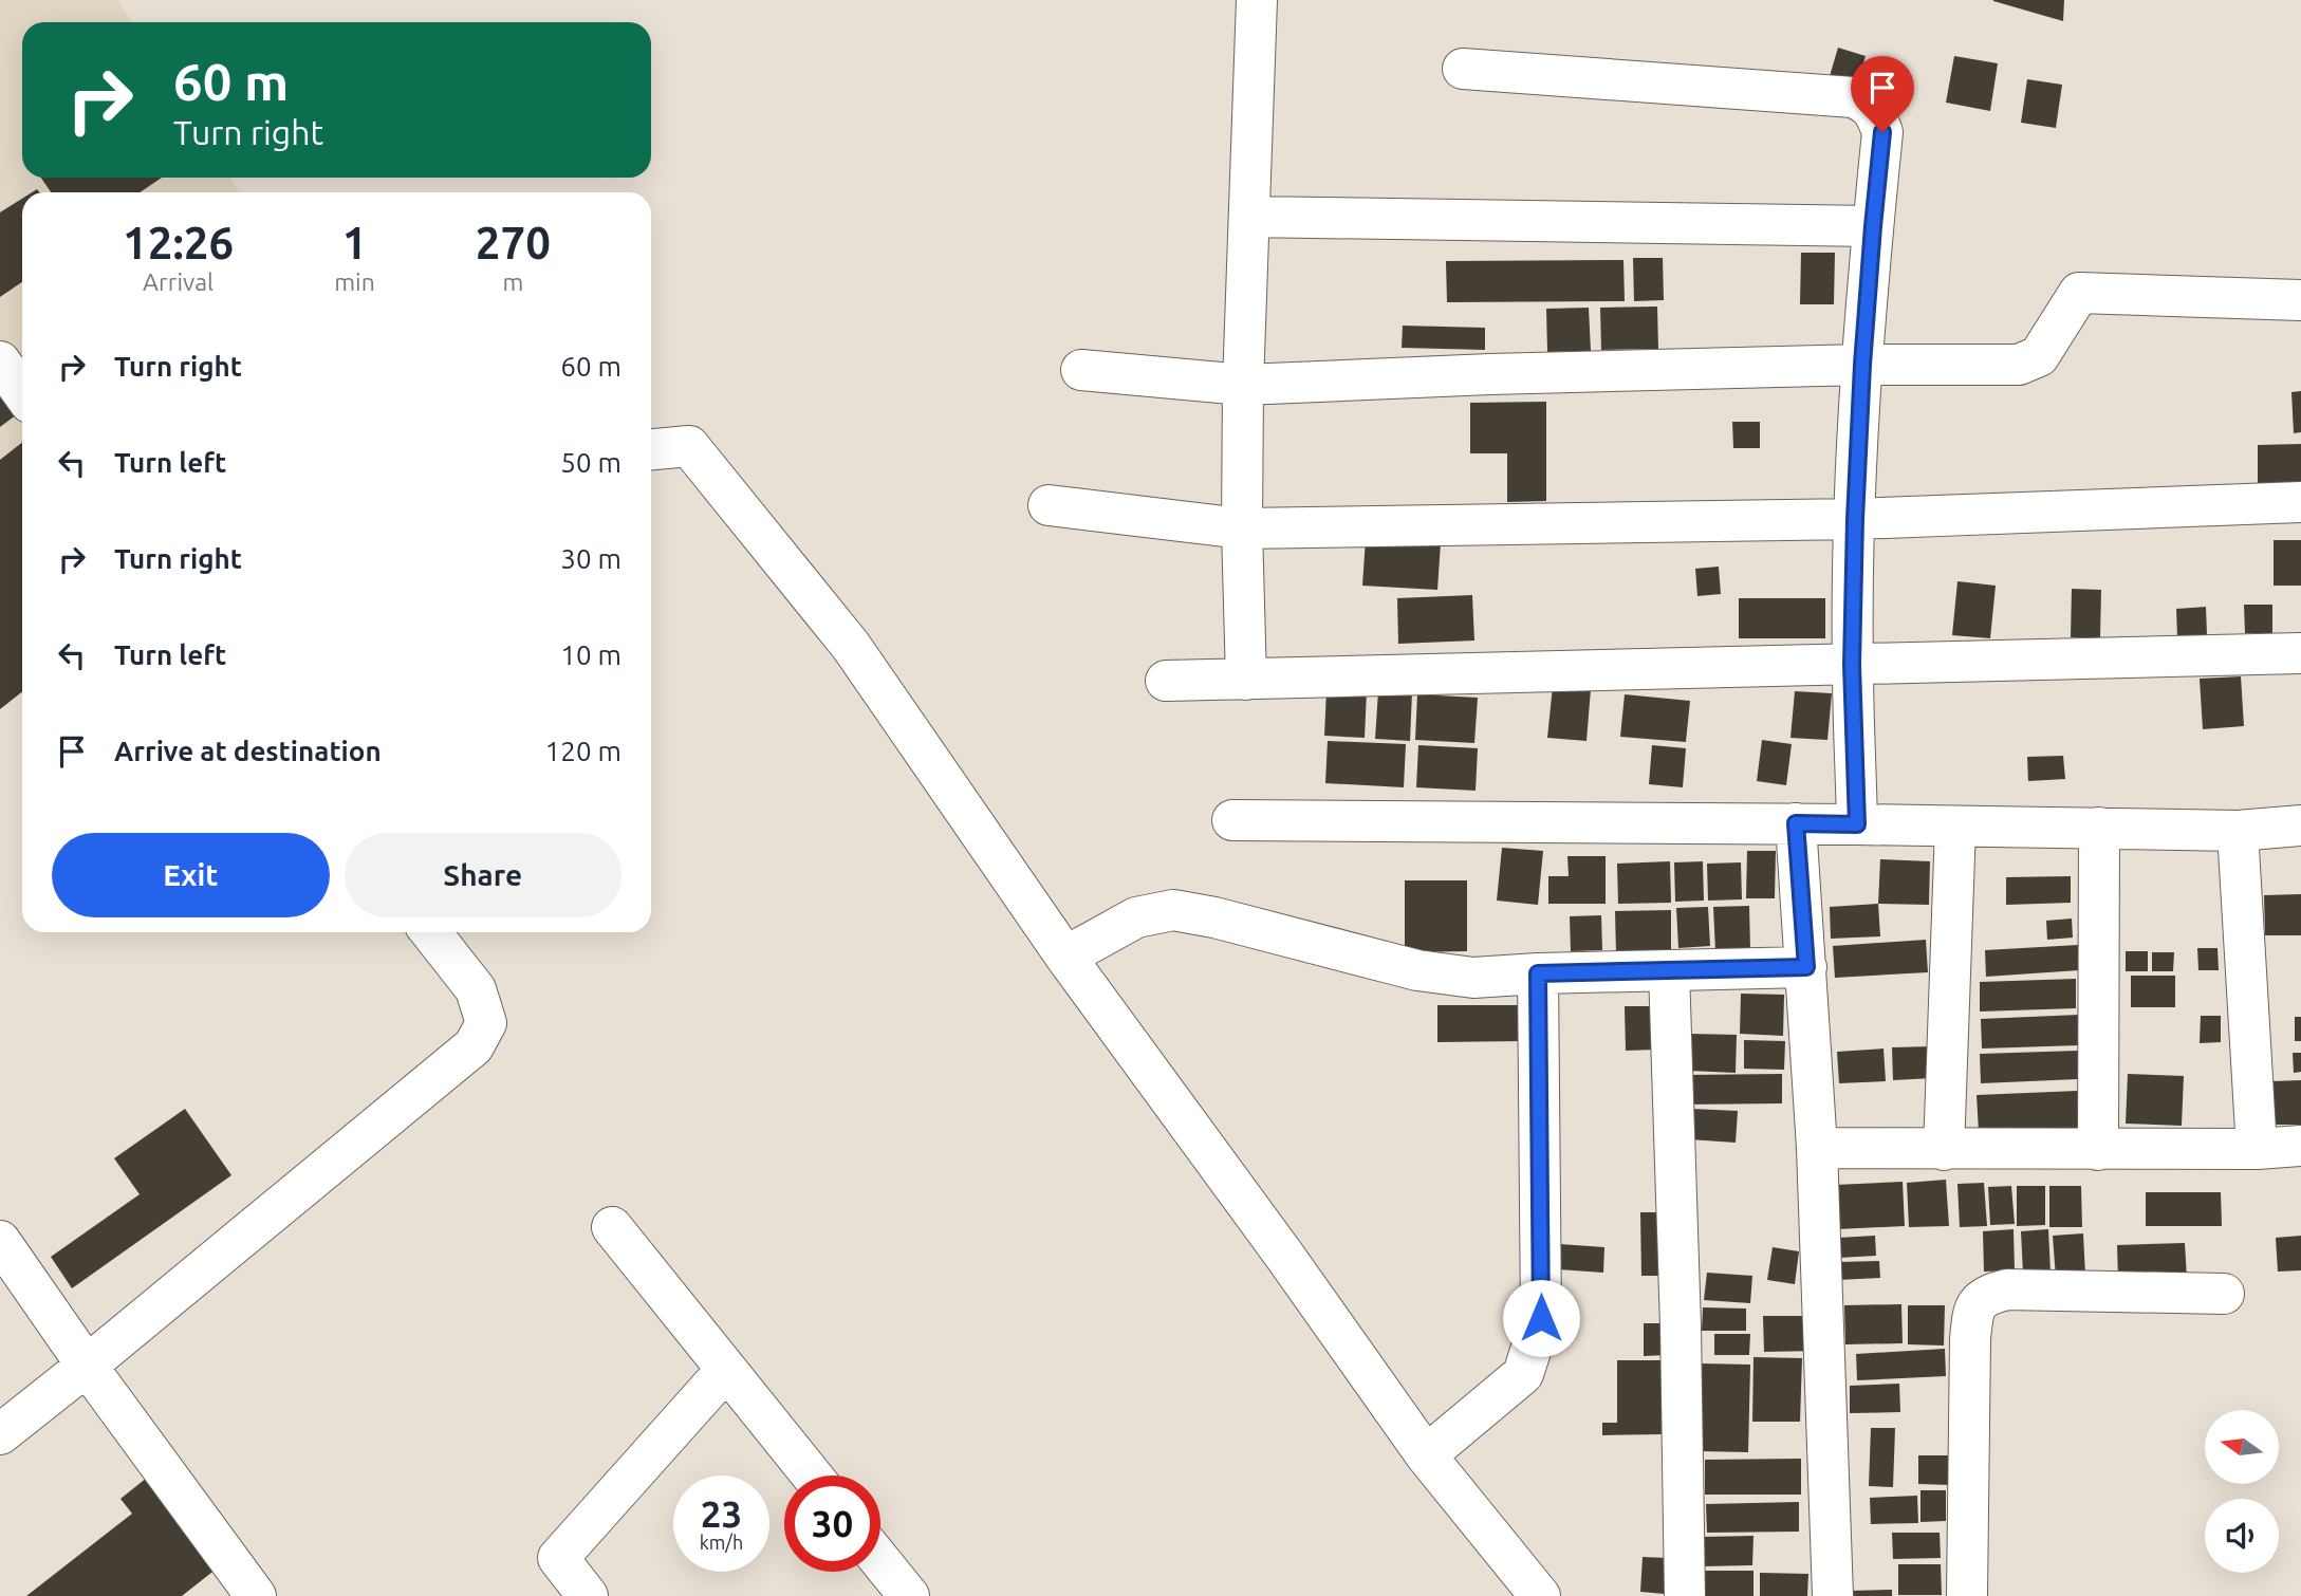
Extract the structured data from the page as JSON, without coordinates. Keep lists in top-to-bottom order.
{
  "north": "left",
  "page": {
    "turn": ["60 m", "Turn right"],
    "eta": [
      "12:26",
      "Arrival",
      "1",
      "min",
      "270",
      "m"
    ],
    "list": [
      {
        "name": "Turn right",
        "value": "60 m"
      },
      {
        "name": "Turn left",
        "value": "50 m"
      },
      {
        "name": "Turn right",
        "value": "30 m"
      },
      {
        "name": "Turn left",
        "value": "10 m"
      },
      {
        "name": "Arrive at destination",
        "value": "120 m"
      }
    ],
    "buttons": ["Exit", "Share"],
    "speed": "23 km/h",
    "limit": "30"
  }
}
